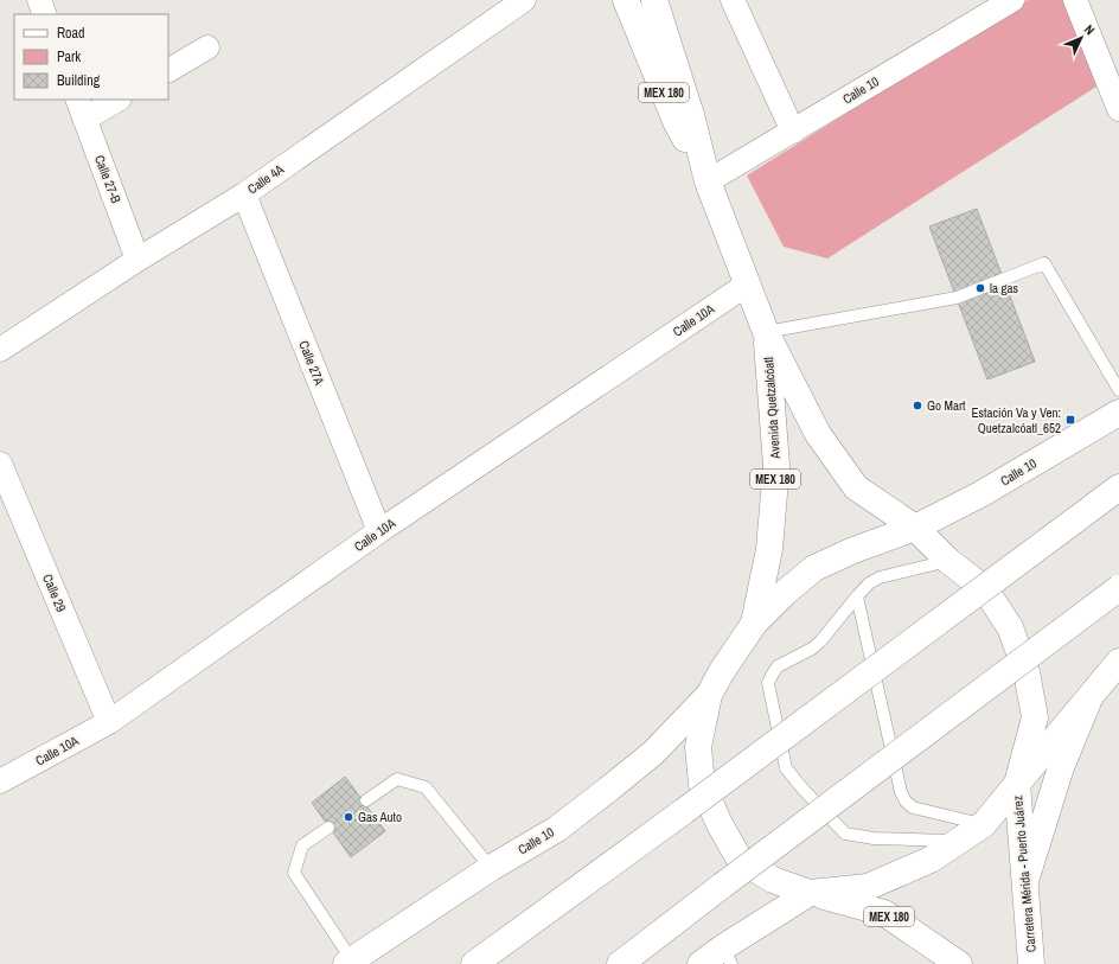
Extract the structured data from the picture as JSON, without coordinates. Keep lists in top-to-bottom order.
{
  "streets": {
    "main road": [
      "Calle 10",
      "MEX 180",
      "Avenida Quetzalcóatl",
      "Carretera Mérida - Puerto Juárez"
    ],
    "street": [
      "Calle 27-B",
      "Calle 4A",
      "Calle 10A",
      "Calle 27A",
      "Calle 29"
    ]
  },
  "crossings": [
    ["Calle 10", "Avenida Quetzalcóatl"],
    ["Calle 27-B", "Calle 4A"],
    ["Calle 4A", "Calle 27A"],
    ["Calle 10A", "Calle 27A"],
    ["Calle 10A", "Avenida Quetzalcóatl"],
    ["Calle 10A", "Calle 29"],
    ["Avenida Quetzalcóatl", "Carretera Mérida - Puerto Juárez"]
  ],
  "places": {
    "other": ["la gas", "Go Mart", "Gas Auto"],
    "transit": ["Estación Va y Ven: Quetzalcóatl_652"]
  },
  "legend": ["Road", "Park", "Building"],
  "north": "top right"
}
